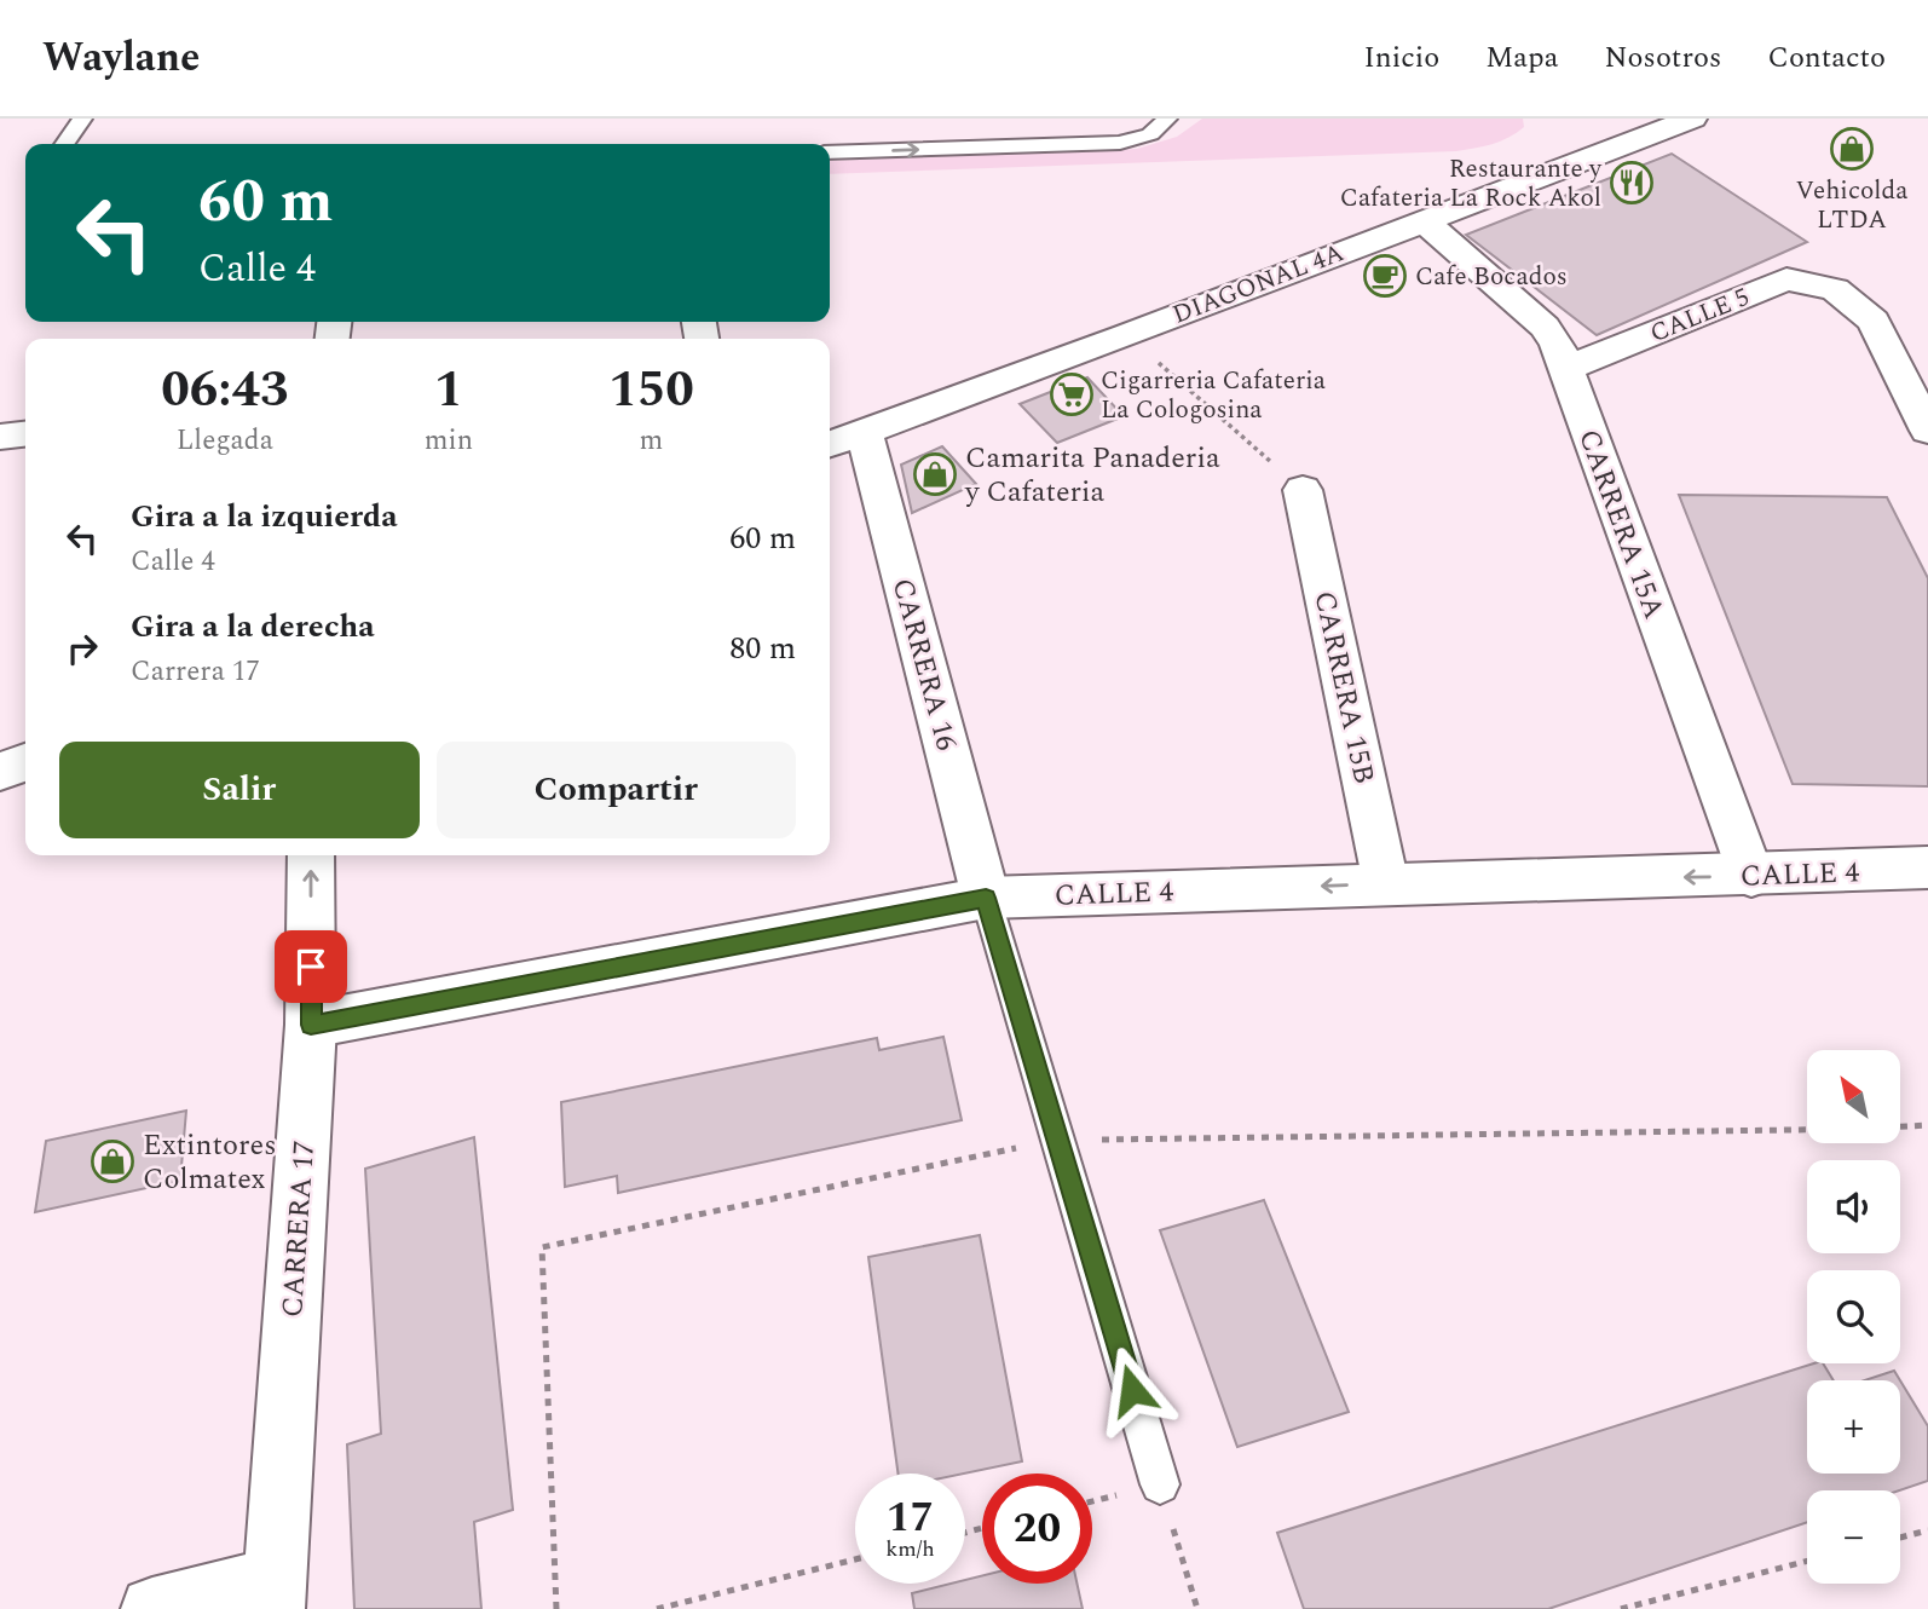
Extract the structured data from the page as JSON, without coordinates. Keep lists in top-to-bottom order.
{
  "streets": {
    "street": [
      "DIAGONAL 4A",
      "CALLE 5",
      "CARRERA 15A",
      "CARRERA 16",
      "CARRERA 15B",
      "CALLE 4",
      "CARRERA 17"
    ]
  },
  "crossings": [
    ["DIAGONAL 4A", "CARRERA 15A"],
    ["DIAGONAL 4A", "CARRERA 16"],
    ["CALLE 5", "CARRERA 15A"],
    ["CARRERA 15A", "CALLE 4"],
    ["CARRERA 16", "CALLE 4"],
    ["CARRERA 15B", "CALLE 4"],
    ["CALLE 4", "CARRERA 17"]
  ],
  "one_way": ["CALLE 4"],
  "places": {
    "shop": ["Vehicolda LTDA", "Camarita Panaderia y Cafateria", "Extintores Colmatex"],
    "restaurant": ["Restaurante y Cafateria La Rock Akol"],
    "cafe": ["Cafe Bocados"],
    "supermarket": ["Cigarreria Cafateria La Cologosina"]
  },
  "north": "top left",
  "page": {
    "header": "Waylane",
    "nav": [
      "Inicio",
      "Mapa",
      "Nosotros",
      "Contacto"
    ],
    "turn": ["60 m", "Calle 4"],
    "eta": [
      "06:43",
      "Llegada",
      "1",
      "min",
      "150",
      "m"
    ],
    "list": [
      {
        "name": "Gira a la izquierda",
        "note": "Calle 4",
        "value": "60 m"
      },
      {
        "name": "Gira a la derecha",
        "note": "Carrera 17",
        "value": "80 m"
      }
    ],
    "buttons": ["Salir", "Compartir"],
    "map_buttons": ["+", "−"],
    "speed": "17 km/h",
    "limit": "20"
  }
}
